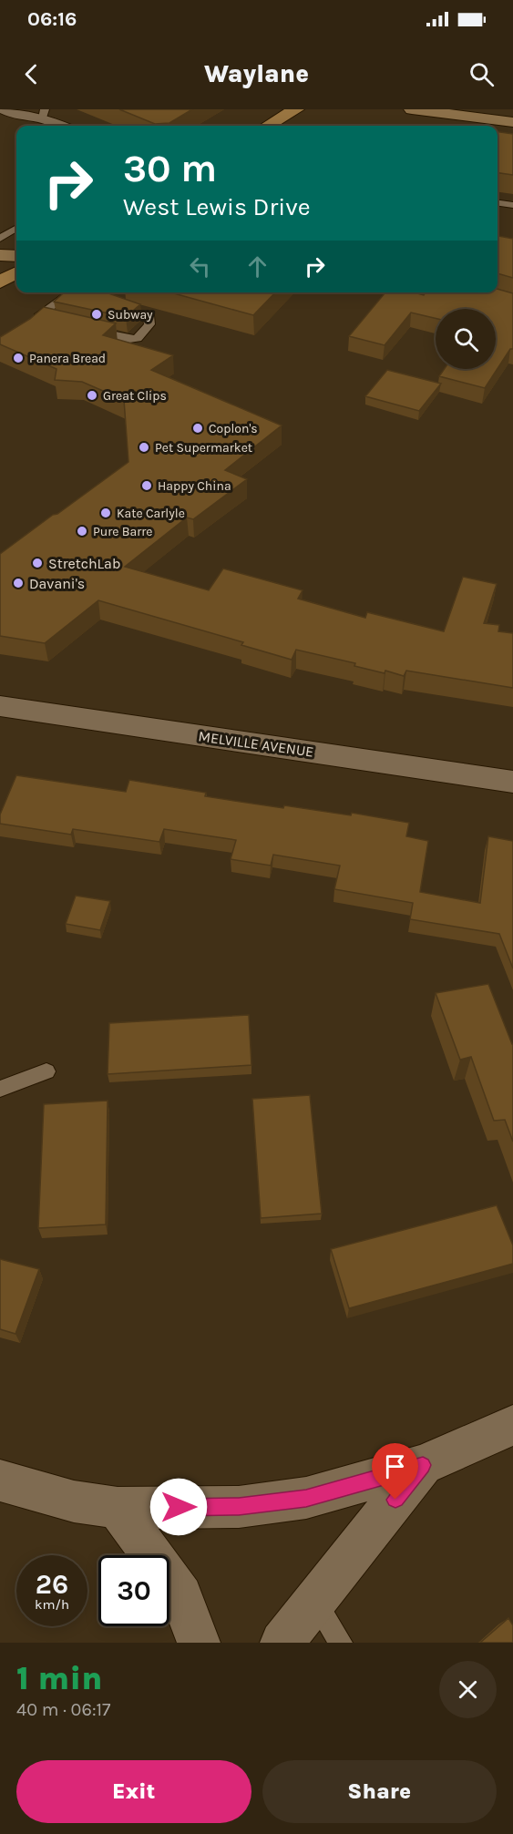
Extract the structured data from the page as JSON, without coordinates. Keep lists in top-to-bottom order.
{
  "streets": {
    "street": ["MELVILLE AVENUE"]
  },
  "places": [
    "Subway",
    "Panera Bread",
    "Great Clips",
    "Coplon's",
    "Pet Supermarket",
    "Happy China",
    "Kate Carlyle",
    "Pure Barre",
    "StretchLab",
    "Davani's"
  ],
  "page": {
    "status": "06:16",
    "header": "Waylane",
    "turn": ["30 m", "West Lewis Drive"],
    "speed": "26 km/h",
    "limit": "30",
    "heading": ["1 min", "40 m · 06:17"],
    "buttons": ["Exit", "Share"]
  }
}
